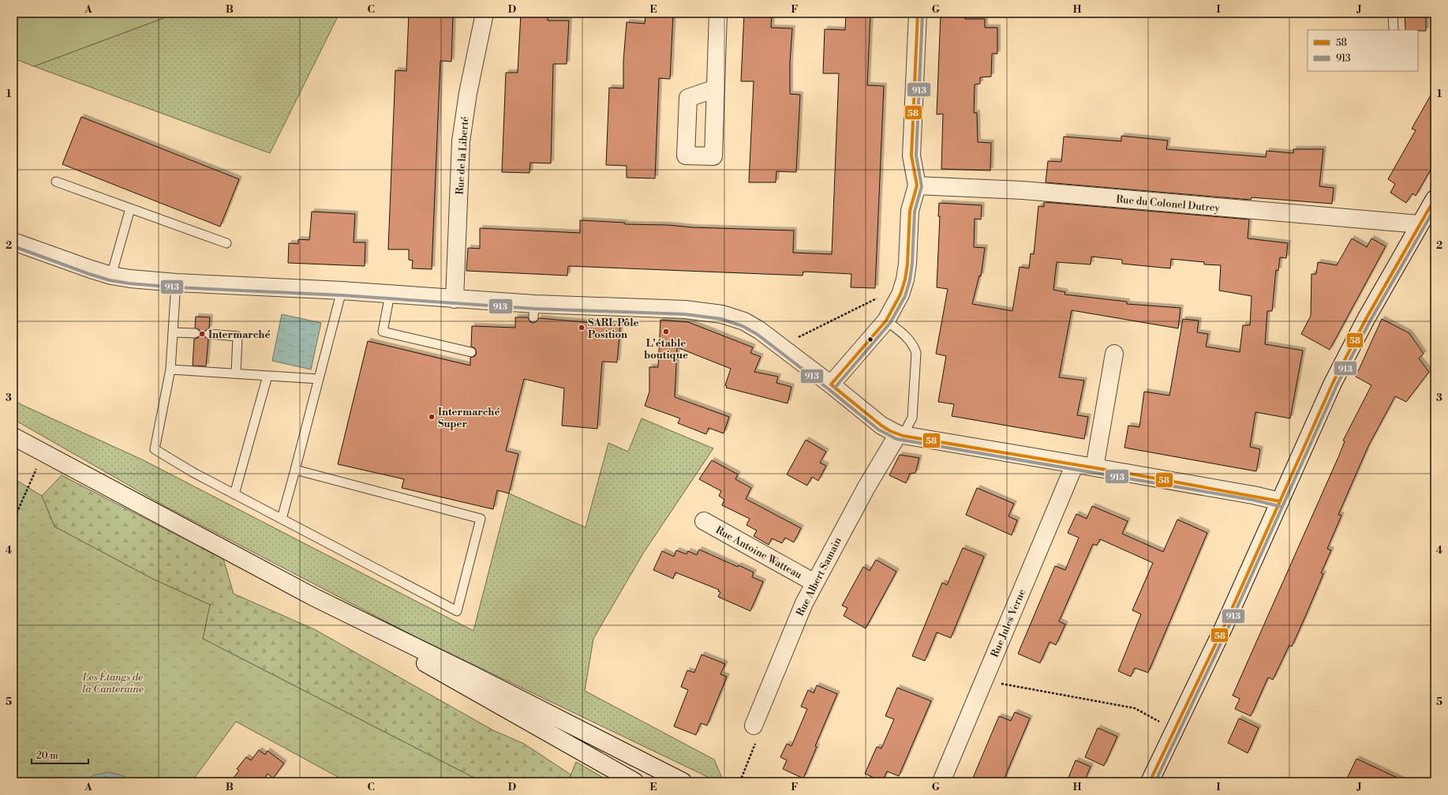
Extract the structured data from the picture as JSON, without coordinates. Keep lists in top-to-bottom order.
{
  "streets": {
    "street": [
      "Rue de la Liberté",
      "Rue du Colonel Dutrey",
      "Rue Antoine Watteau",
      "Rue Albert Samain",
      "Rue Jules Verne"
    ]
  },
  "crossings": [
    ["Rue Antoine Watteau", "Rue Albert Samain"]
  ],
  "parks": ["Les Étangs de la Canteraine"],
  "places": [
    "SARL Pôle Position",
    "L'étable boutique",
    "Intermarché",
    "Intermarché Super"
  ],
  "lines": ["transit line 58", "transit line 913"],
  "legend": ["58", "913"],
  "scale_bar": "20 m",
  "grid": {
    "columns": [
      "A",
      "B",
      "C",
      "D",
      "E",
      "F",
      "G",
      "H",
      "I",
      "J"
    ],
    "rows": [
      "1",
      "2",
      "3",
      "4",
      "5"
    ]
  }
}
